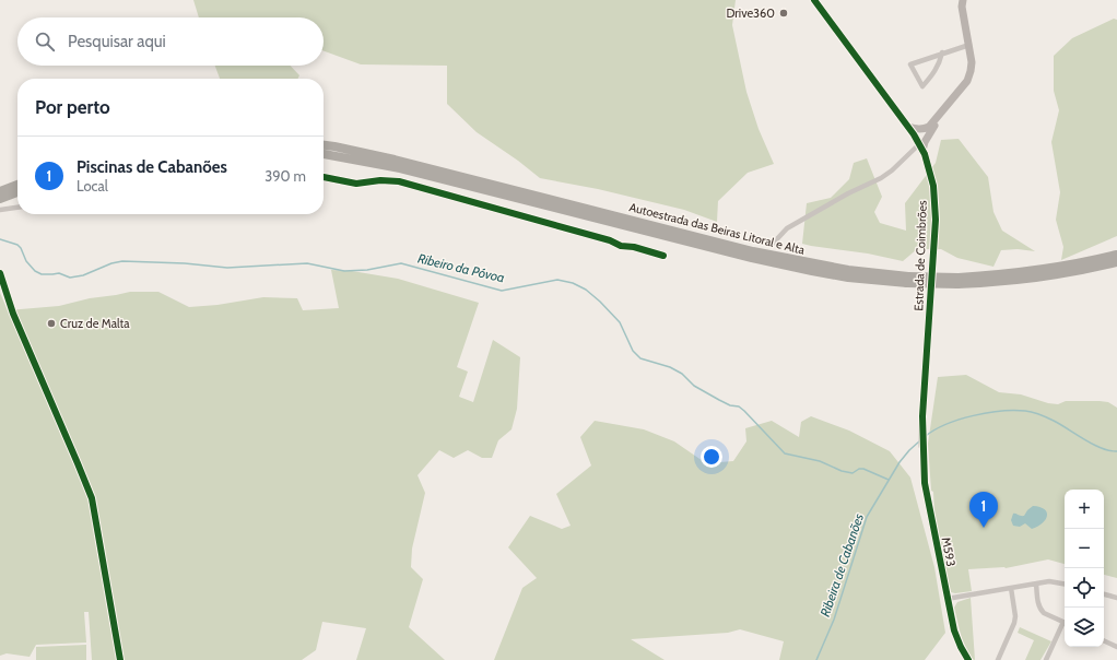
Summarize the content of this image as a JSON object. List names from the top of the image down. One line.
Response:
{"streets":{"highway":["Autoestrada das Beiras Litoral e Alta"],"street":["Estrada de Coimbrões","M593"]},"crossings":[["Estrada de Coimbrões","M593"]],"water":["Ribeiro da Póvoa","Ribeira de Cabanões"],"places":["Drive360","Cruz de Malta"],"page":{"search":"Pesquisar aqui","heading":"Por perto","list":[{"mark":"1","name":"Piscinas de Cabanões","note":"Local","value":"390 m"}],"map_buttons":["+","−"],"pins":"1"}}
